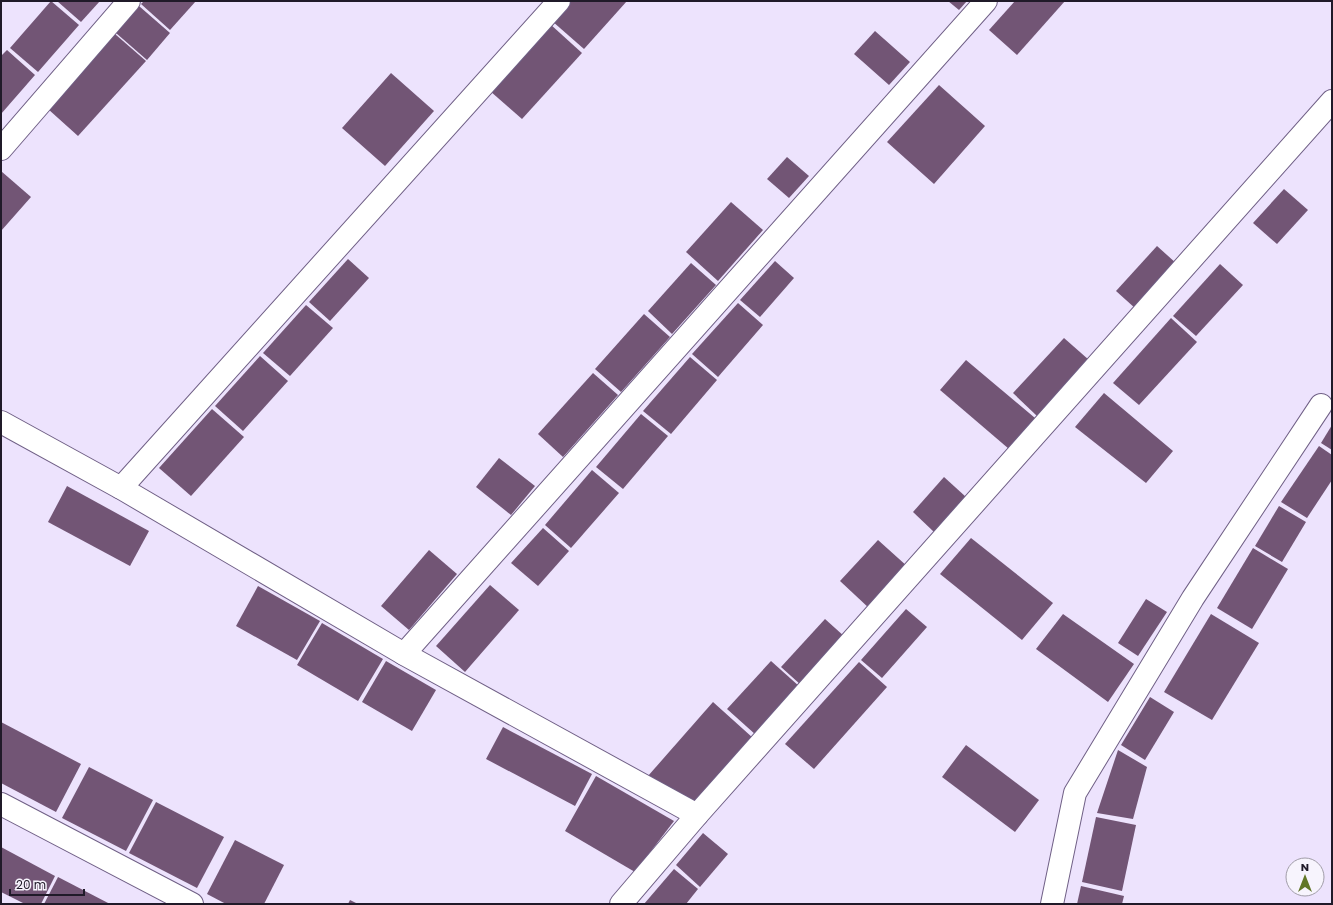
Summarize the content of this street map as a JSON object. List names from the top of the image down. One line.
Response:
{"scale_bar":"20 m","north":"top"}
